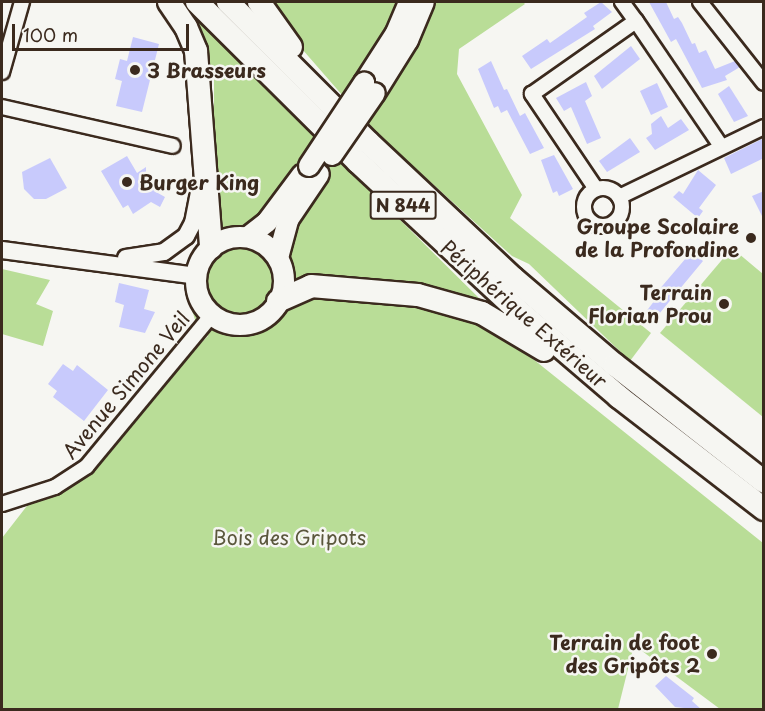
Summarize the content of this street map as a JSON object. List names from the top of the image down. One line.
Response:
{"streets":{"highway":["N 844","Périphérique Extérieur"],"street":["Avenue Simone Veil"]},"parks":["Bois des Gripots"],"places":["3 Brasseurs","Burger King","Groupe Scolaire de la Profondine","Terrain Florian Prou","Terrain de foot des Gripôts 2"],"scale_bar":"100 m"}
